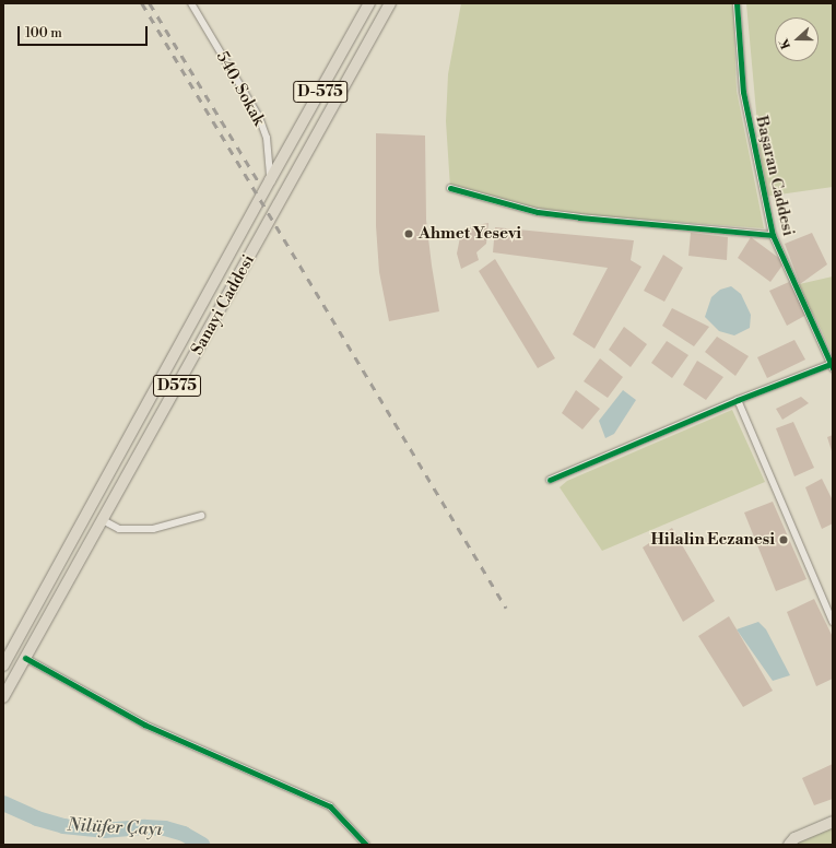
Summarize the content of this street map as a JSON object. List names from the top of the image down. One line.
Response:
{"streets":{"main road":["D-575","Sanayi Caddesi","D575"],"street":["540. Sokak","Başaran Caddesi"]},"crossings":[["540. Sokak","Sanayi Caddesi"]],"water":["Nilüfer Çayı"],"places":["Ahmet Yesevi","Hilalin Eczanesi"],"scale_bar":"100 m","north":"left"}
